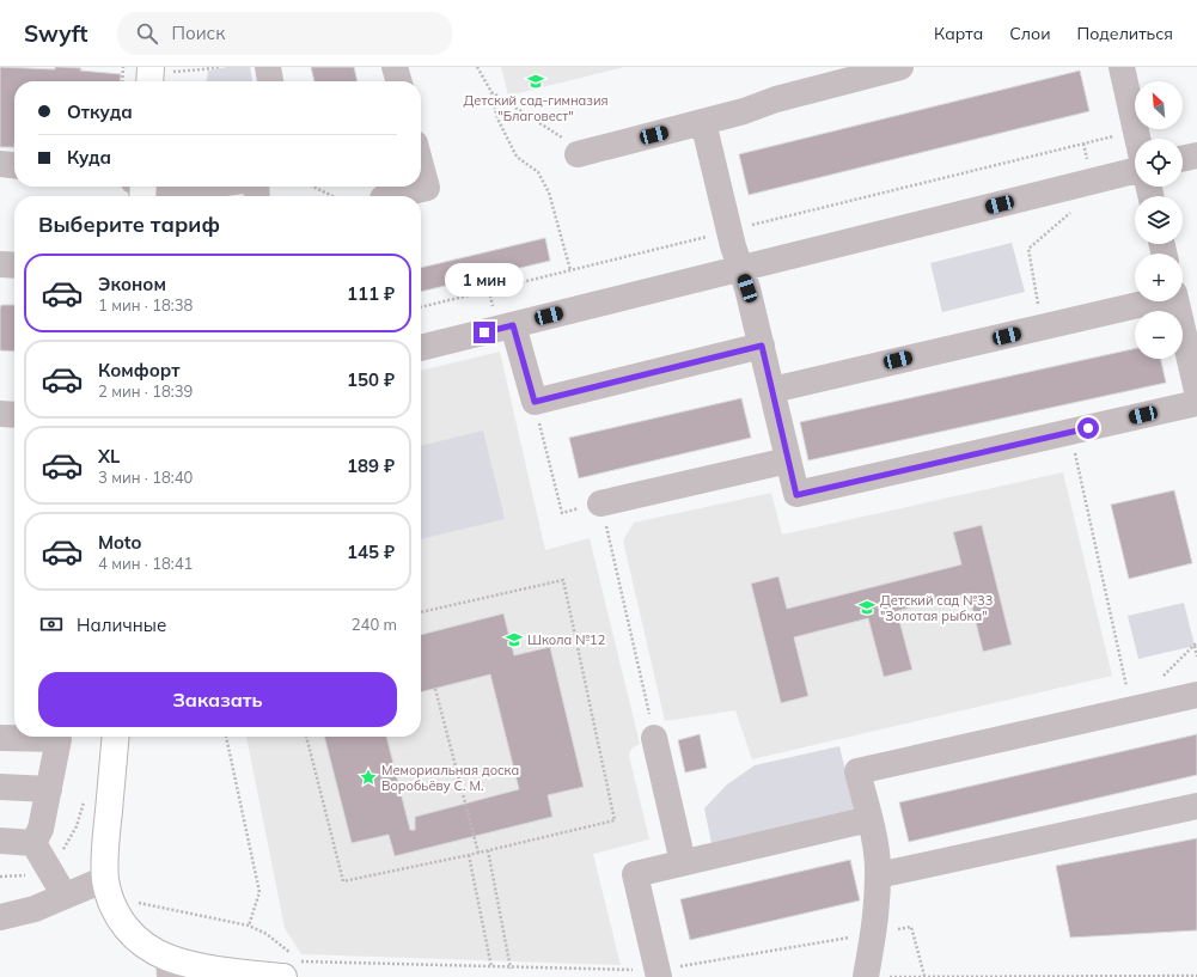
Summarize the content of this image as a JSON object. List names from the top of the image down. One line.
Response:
{"places":{"school or university":["Детский сад-гимназия \"Благовест\"","Детский сад №33 \"Золотая рыбка\"","Школа №12"],"place":["Мемориальная доска Воробьёву С. М."]},"north":"top left","page":{"header":"Swyft","search":"Поиск","nav":["Карта","Слои","Поделиться"],"map_buttons":["+","−"],"banner":["Откуда","Куда"],"heading":"Выберите тариф","list":[{"name":"Эконом","note":"1 мин · 18:38","value":"111 ₽"},{"name":"Комфорт","note":"2 мин · 18:39","value":"150 ₽"},{"name":"XL","note":"3 мин · 18:40","value":"189 ₽"},{"name":"Moto","note":"4 мин · 18:41","value":"145 ₽"}],"bubble":"1 мин","pay":["Наличные","240 m"],"buttons":"Заказать"}}
